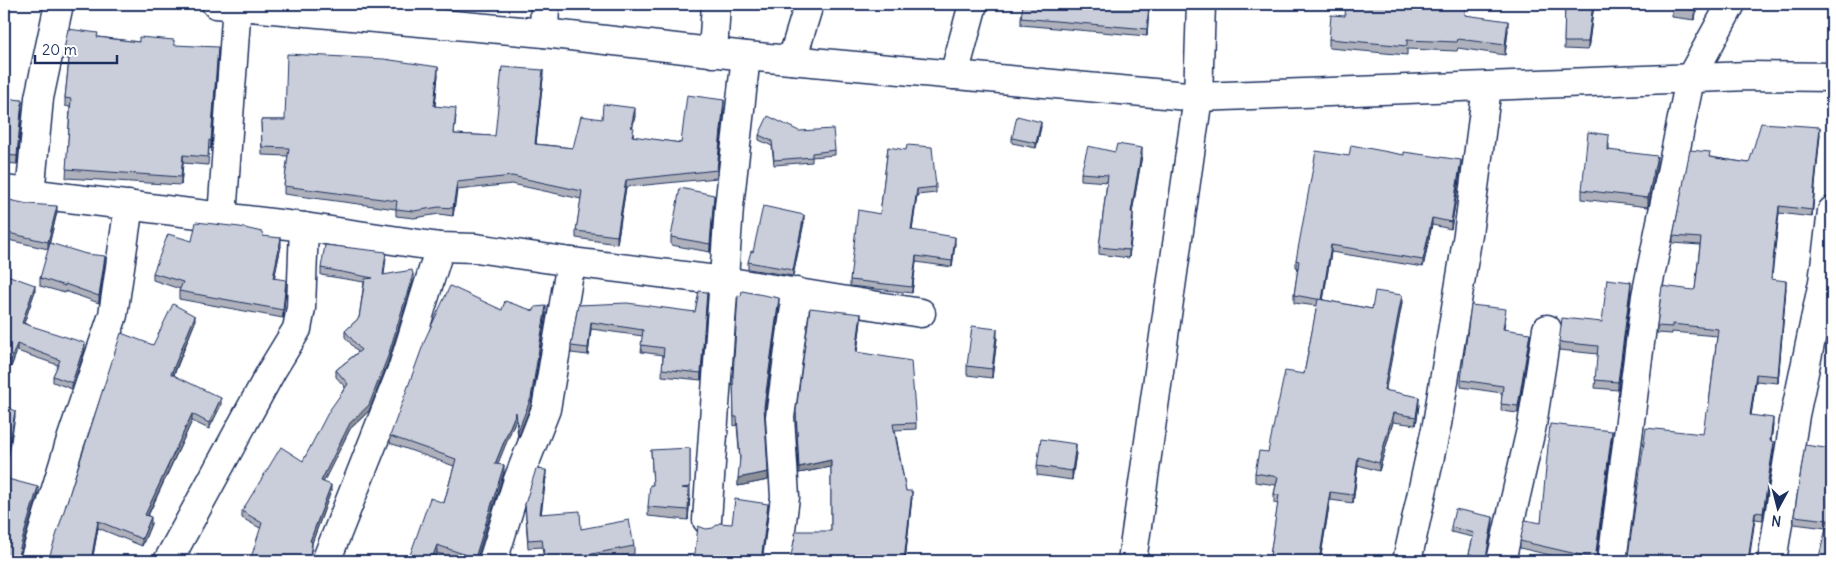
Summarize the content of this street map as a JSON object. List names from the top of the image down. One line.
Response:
{"scale_bar":"20 m","north":"bottom"}
